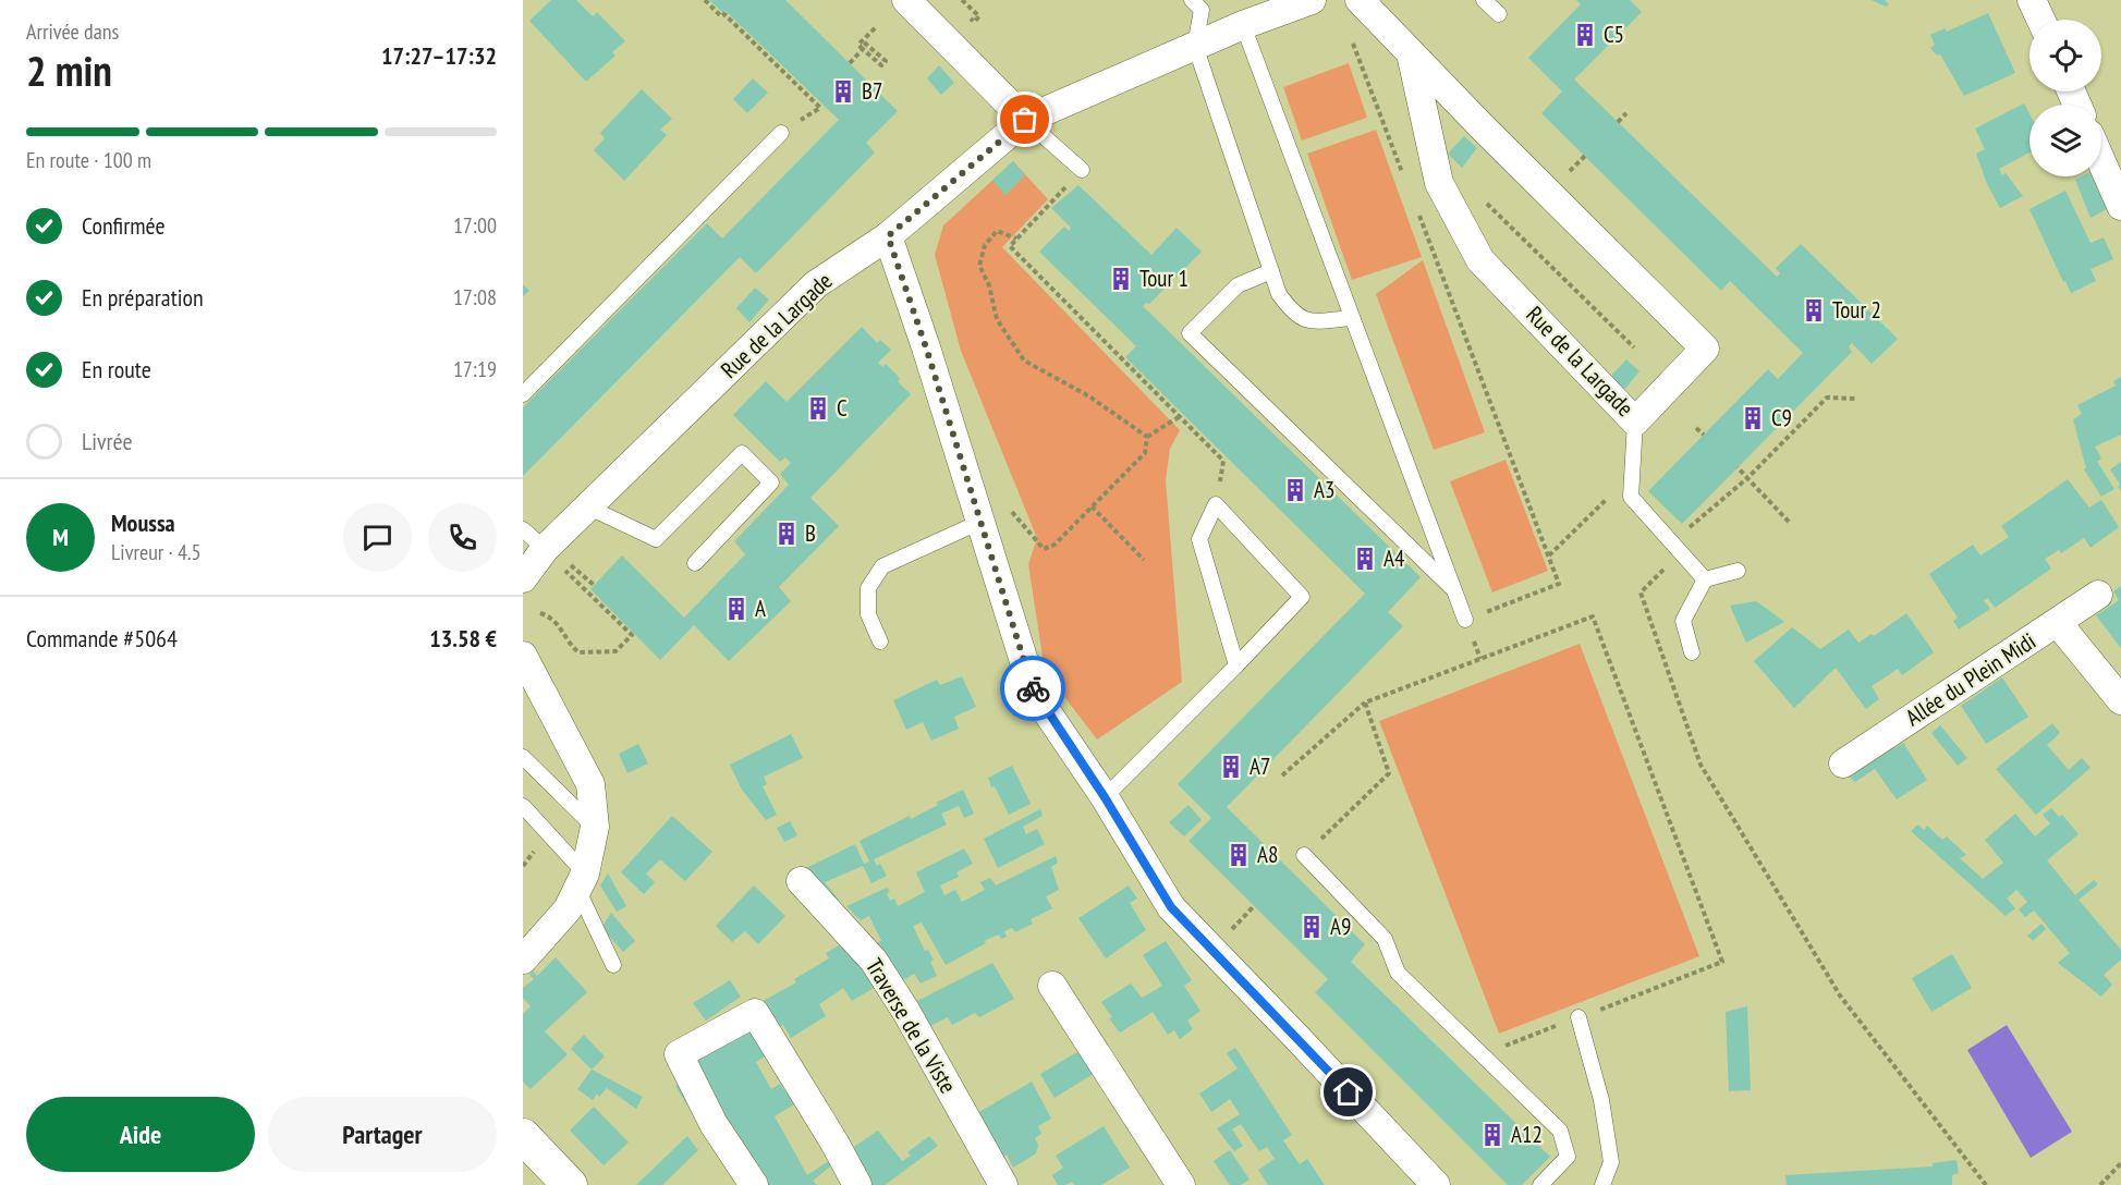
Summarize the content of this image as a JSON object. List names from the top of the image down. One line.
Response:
{"streets":{"street":["Rue de la Largade","Allée du Plein Midi","Traverse de la Viste"]},"places":{"building":["C5","B7","Tour 1","Tour 2","C","C9","A3","B","A4","A","A7","A8","A9","A12"]},"page":{"heading":["2 min","Arrivée dans","17:27–17:32"],"panel":["Moussa","Livreur · 4.5","Commande #5064","13.58 €"],"bar":"En route · 100 m","list":[["Confirmée","17:00"],["En préparation","17:08"],["En route","17:19"],"Livrée"],"round":"M","buttons":["Aide","Partager"]}}
